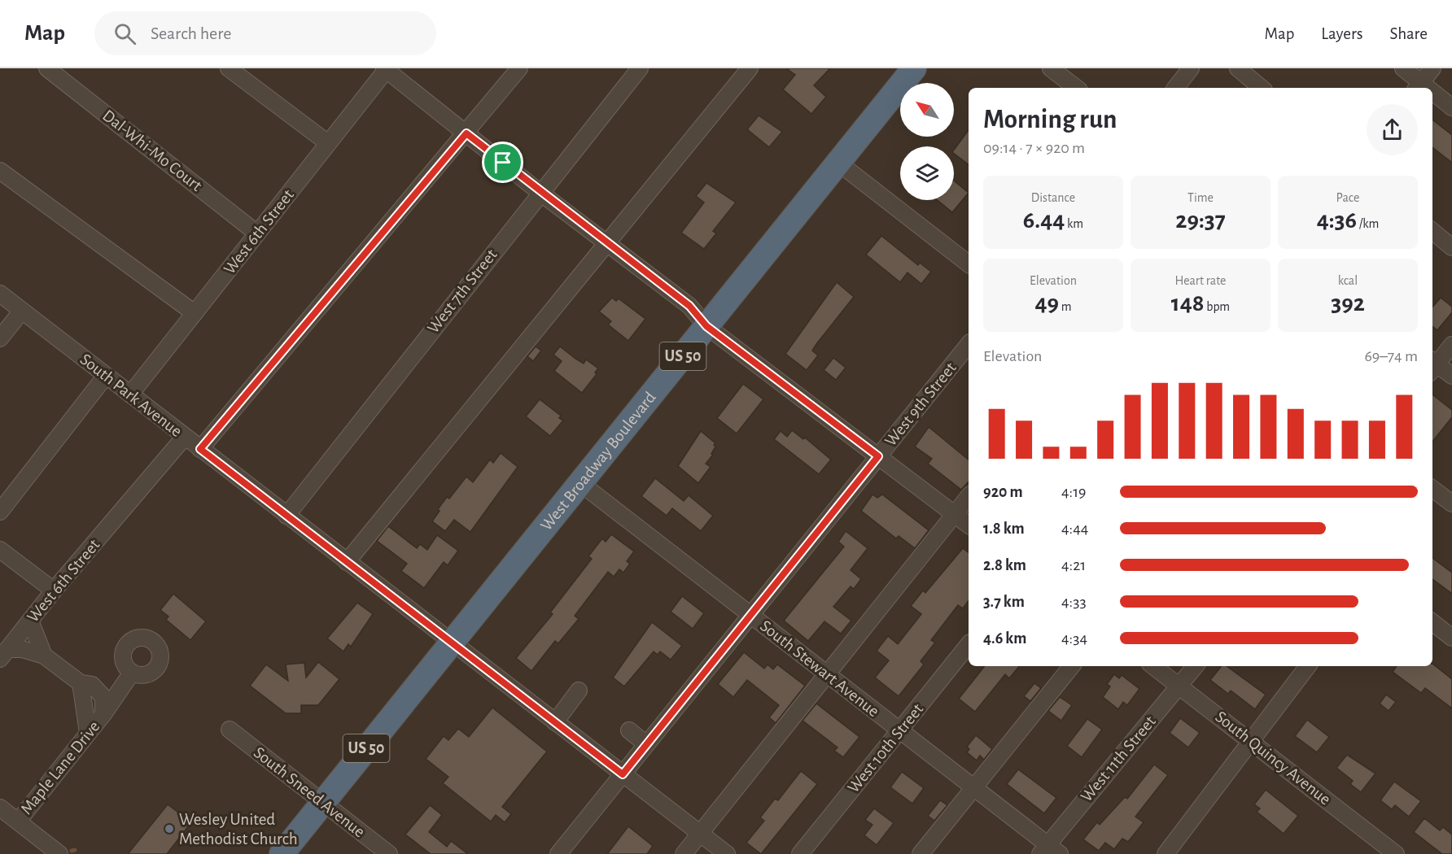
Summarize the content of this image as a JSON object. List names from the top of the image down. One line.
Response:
{"streets":{"highway":["US 50","West Broadway Boulevard"],"street":["Dal-Whi-Mo Court","West 6th Street","West 7th Street","South Park Avenue","West 9th Street","South Stewart Avenue","West 10th Street","South Quincy Avenue","West 11th Street","Maple Lane Drive","South Sneed Avenue"]},"crossings":[["Dal-Whi-Mo Court","West 6th Street"],["West 6th Street","South Park Avenue"],["West 7th Street","South Park Avenue"],["South Park Avenue","West 9th Street"],["South Park Avenue","West Broadway Boulevard"],["West 9th Street","South Stewart Avenue"],["West Broadway Boulevard","South Stewart Avenue"],["West Broadway Boulevard","South Sneed Avenue"],["South Stewart Avenue","West 10th Street"],["South Stewart Avenue","West 11th Street"],["South Quincy Avenue","West 11th Street"]],"places":["Wesley United Methodist Church"],"north":"top left","page":{"header":"Map","search":"Search here","nav":["Map","Layers","Share"],"heading":["Morning run","09:14 · 7 × 920 m"],"stats":[["Distance","6.44 km"],["Time","29:37"],["Pace","4:36 /km"],["Elevation","49 m"],["Heart rate","148 bpm"],["kcal","392"]],"chart":["Elevation","69–74 m"],"list":[{"name":"920 m","note":"4:19"},{"name":"1.8 km","note":"4:44"},{"name":"2.8 km","note":"4:21"},{"name":"3.7 km","note":"4:33"},{"name":"4.6 km","note":"4:34"}]}}
